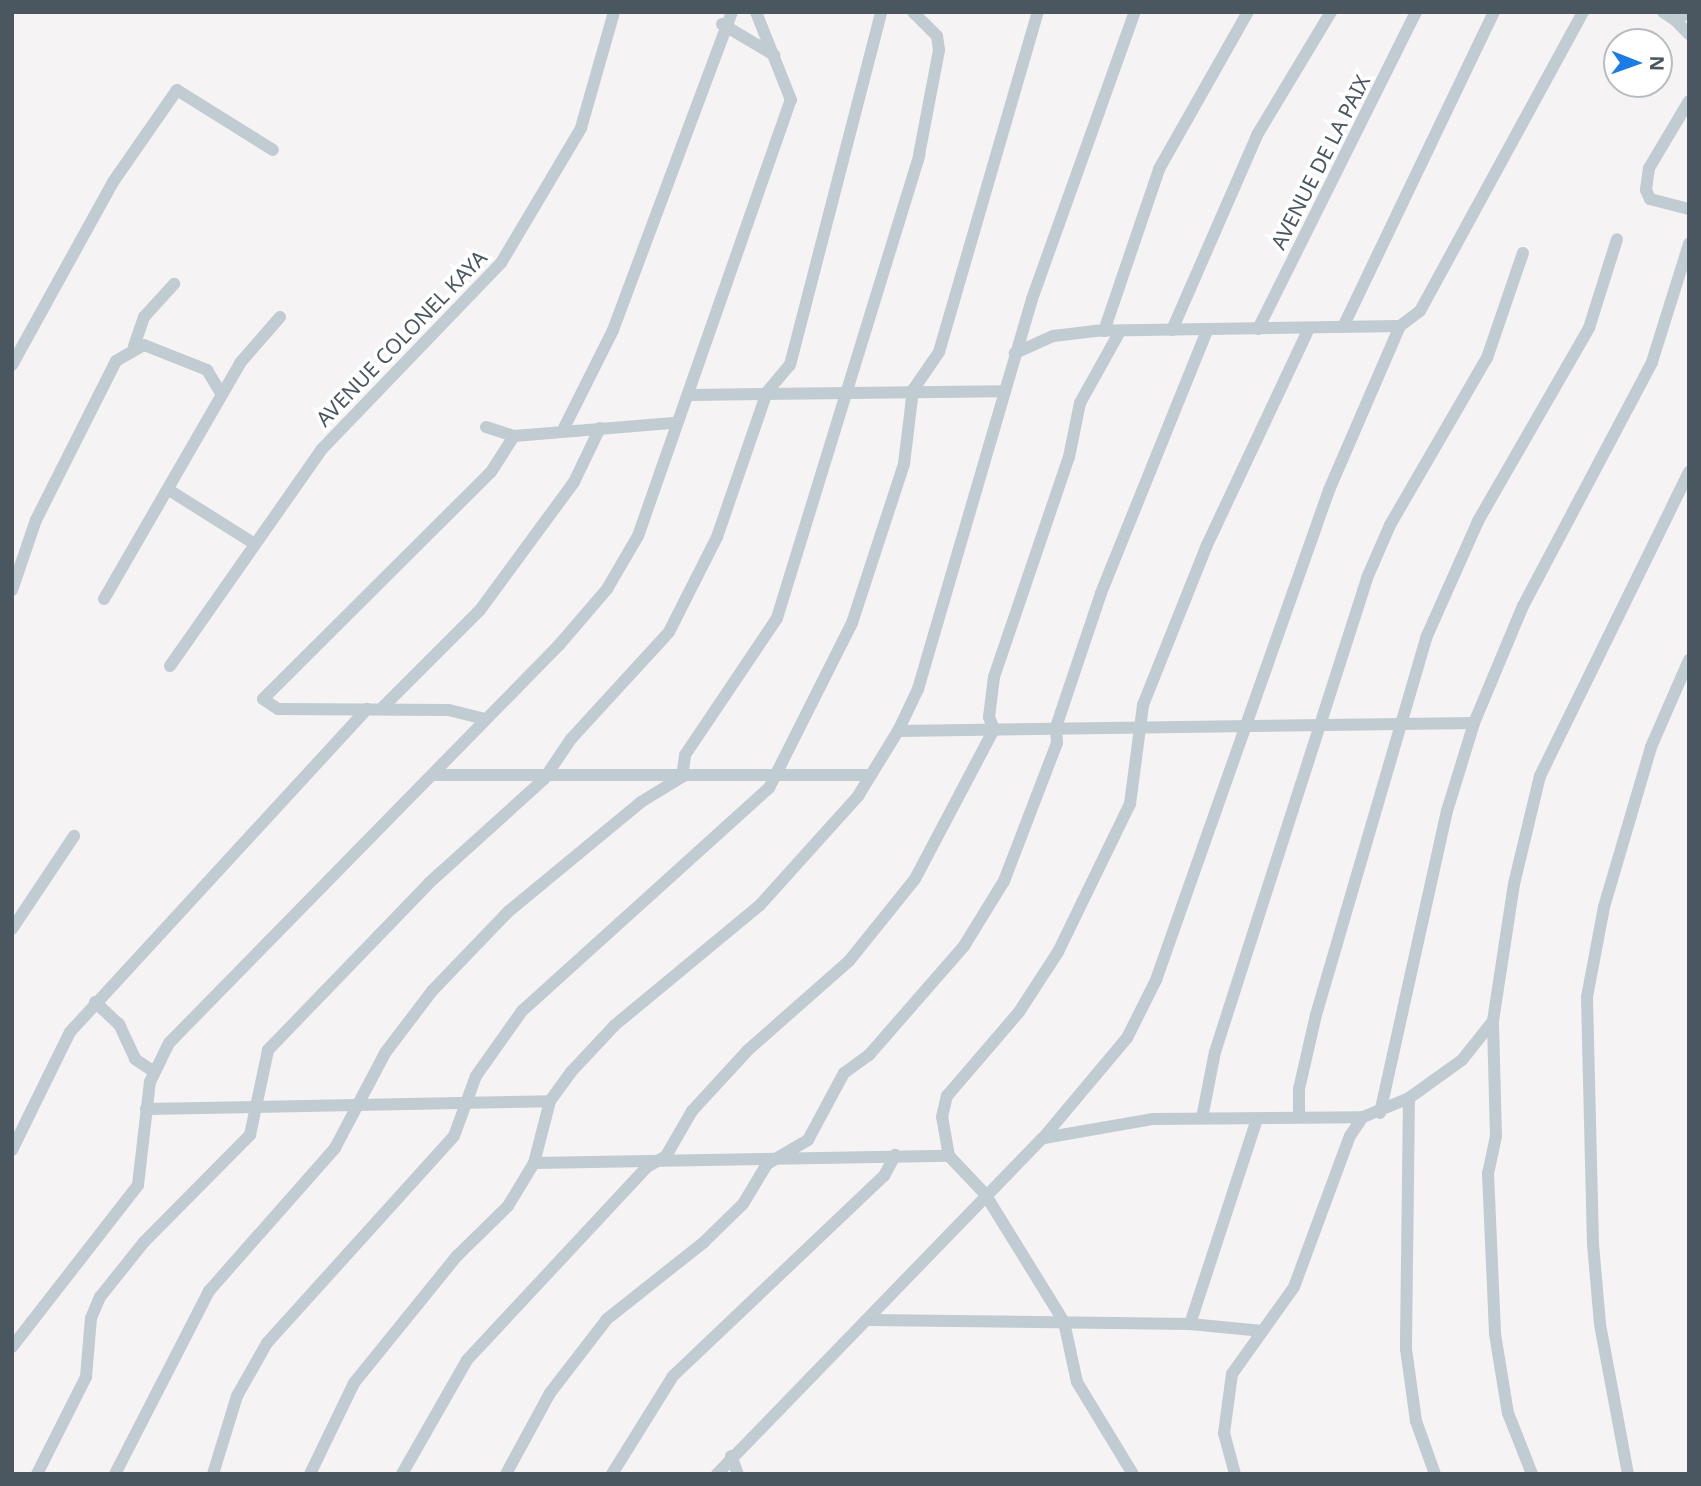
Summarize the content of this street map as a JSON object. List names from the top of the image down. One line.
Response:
{"streets":{"street":["AVENUE DE LA PAIX","AVENUE COLONEL KAYA"]},"north":"right"}
